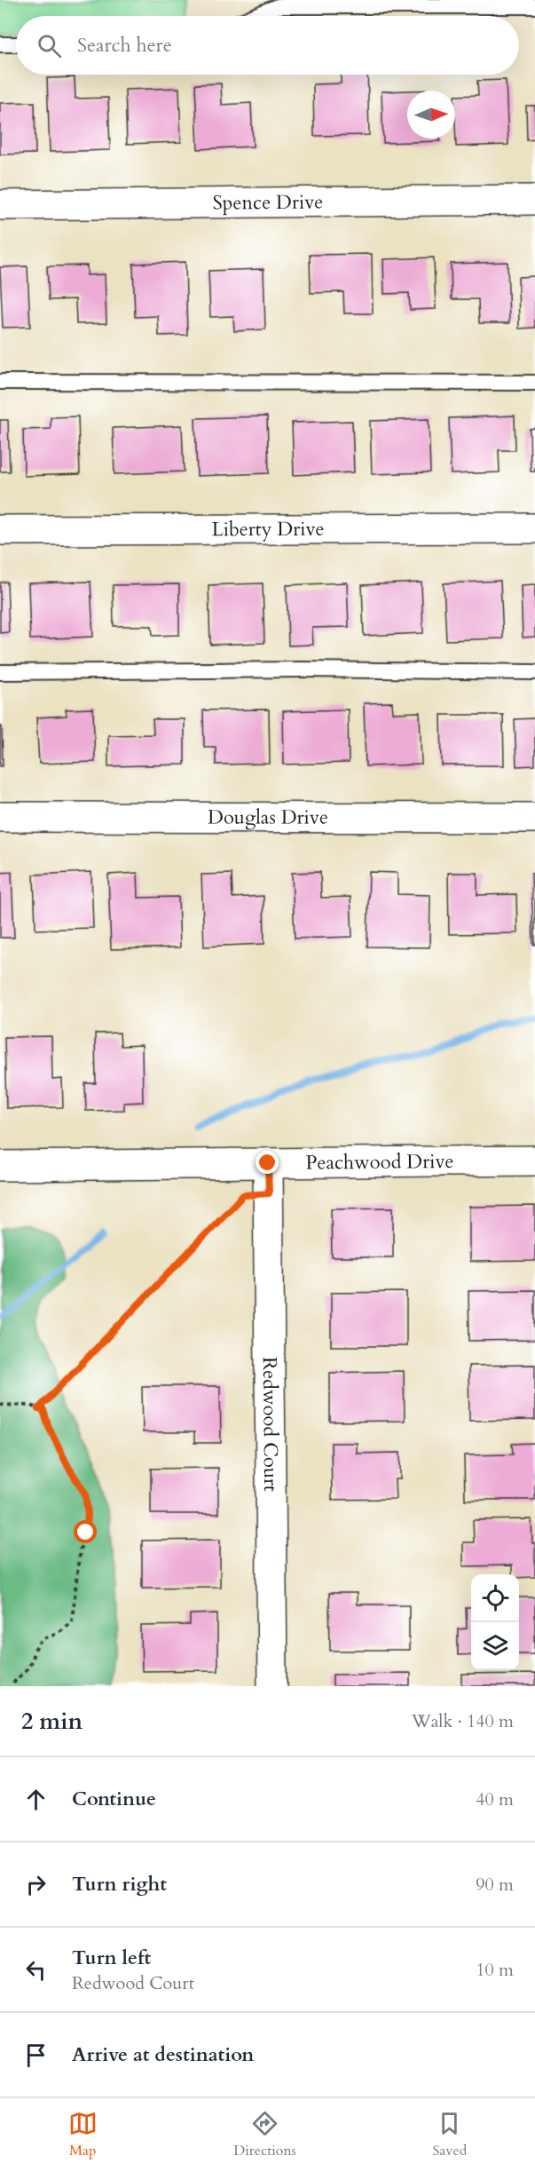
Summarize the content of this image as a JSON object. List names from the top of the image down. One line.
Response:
{"streets":{"street":["Spence Drive","Liberty Drive","Douglas Drive","Peachwood Drive","Redwood Court"]},"crossings":[["Peachwood Drive","Redwood Court"]],"north":"right","page":{"search":"Search here","heading":["2 min","Walk · 140 m"],"list":[["Continue","40 m"],["Turn right","90 m"],["Turn left","Redwood Court","10 m"],"Arrive at destination"],"nav":["Map","Directions","Saved"]}}
